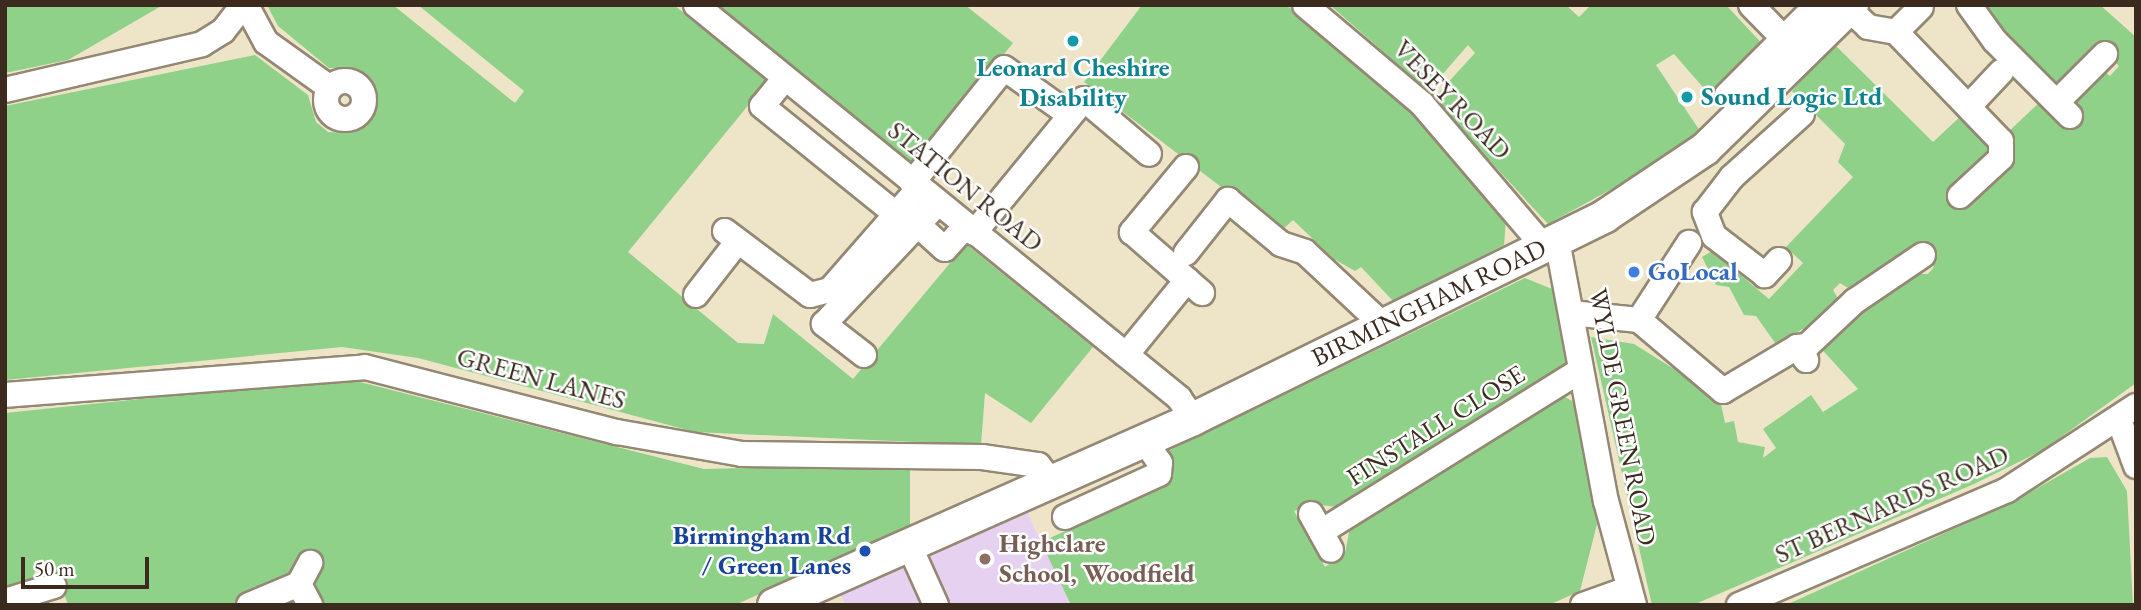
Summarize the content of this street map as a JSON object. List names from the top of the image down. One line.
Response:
{"streets":{"main road":["BIRMINGHAM ROAD"],"street":["VESEY ROAD","STATION ROAD","GREEN LANES","WYLDE GREEN ROAD","FINSTALL CLOSE","ST BERNARDS ROAD"]},"crossings":[["VESEY ROAD","BIRMINGHAM ROAD"],["VESEY ROAD","WYLDE GREEN ROAD"],["STATION ROAD","BIRMINGHAM ROAD"],["BIRMINGHAM ROAD","GREEN LANES"],["BIRMINGHAM ROAD","WYLDE GREEN ROAD"],["WYLDE GREEN ROAD","FINSTALL CLOSE"]],"places":["Leonard Cheshire Disability","Sound Logic Ltd","GoLocal","Birmingham Rd / Green Lanes","Highclare School, Woodfield"],"scale_bar":"50 m"}
